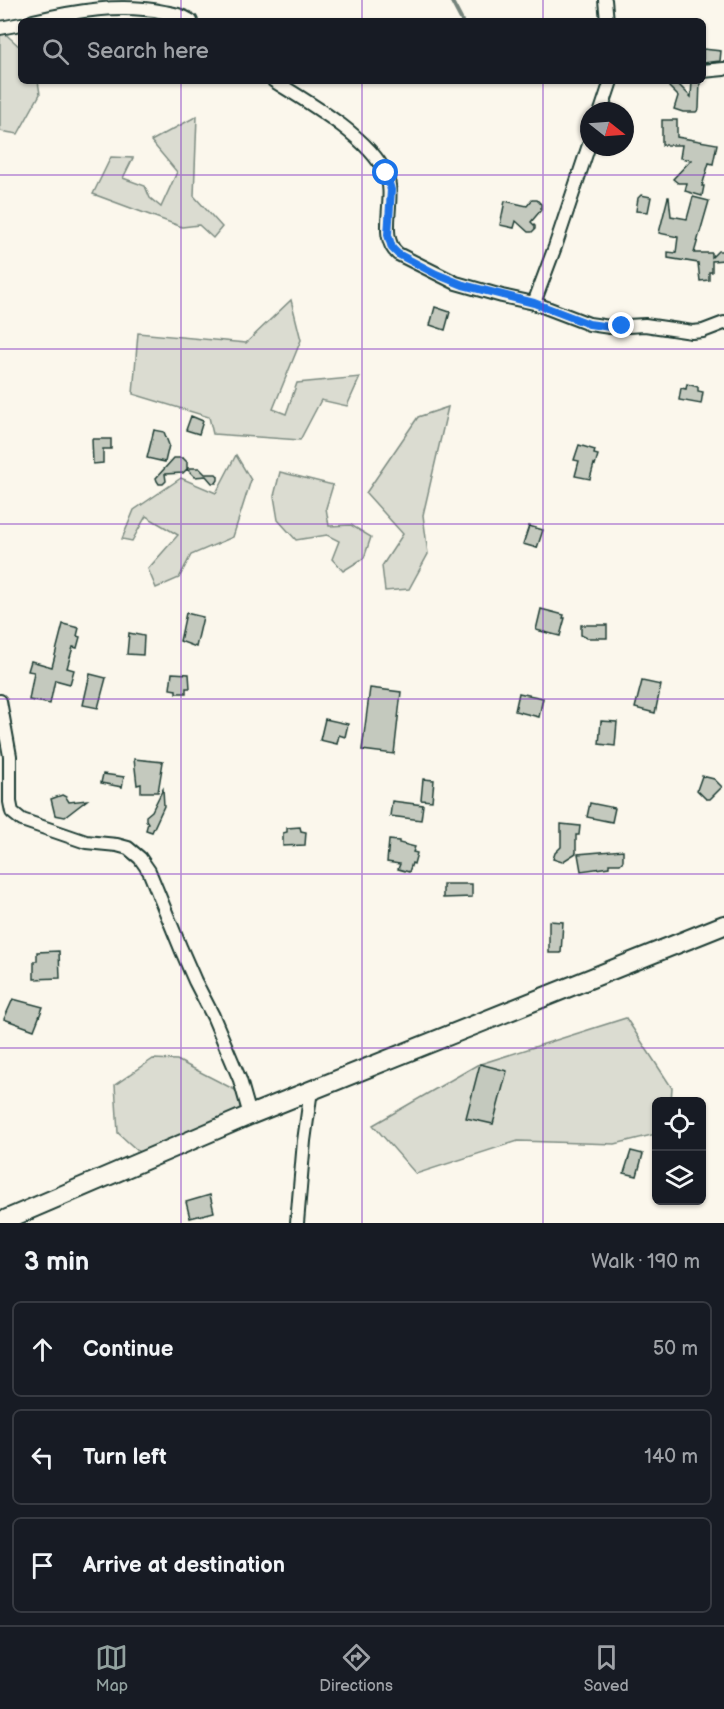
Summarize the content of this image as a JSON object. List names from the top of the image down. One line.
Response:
{"north":"right","page":{"search":"Search here","heading":["3 min","Walk · 190 m"],"list":[["Continue","50 m"],["Turn left","140 m"],"Arrive at destination"],"nav":["Map","Directions","Saved"]}}
